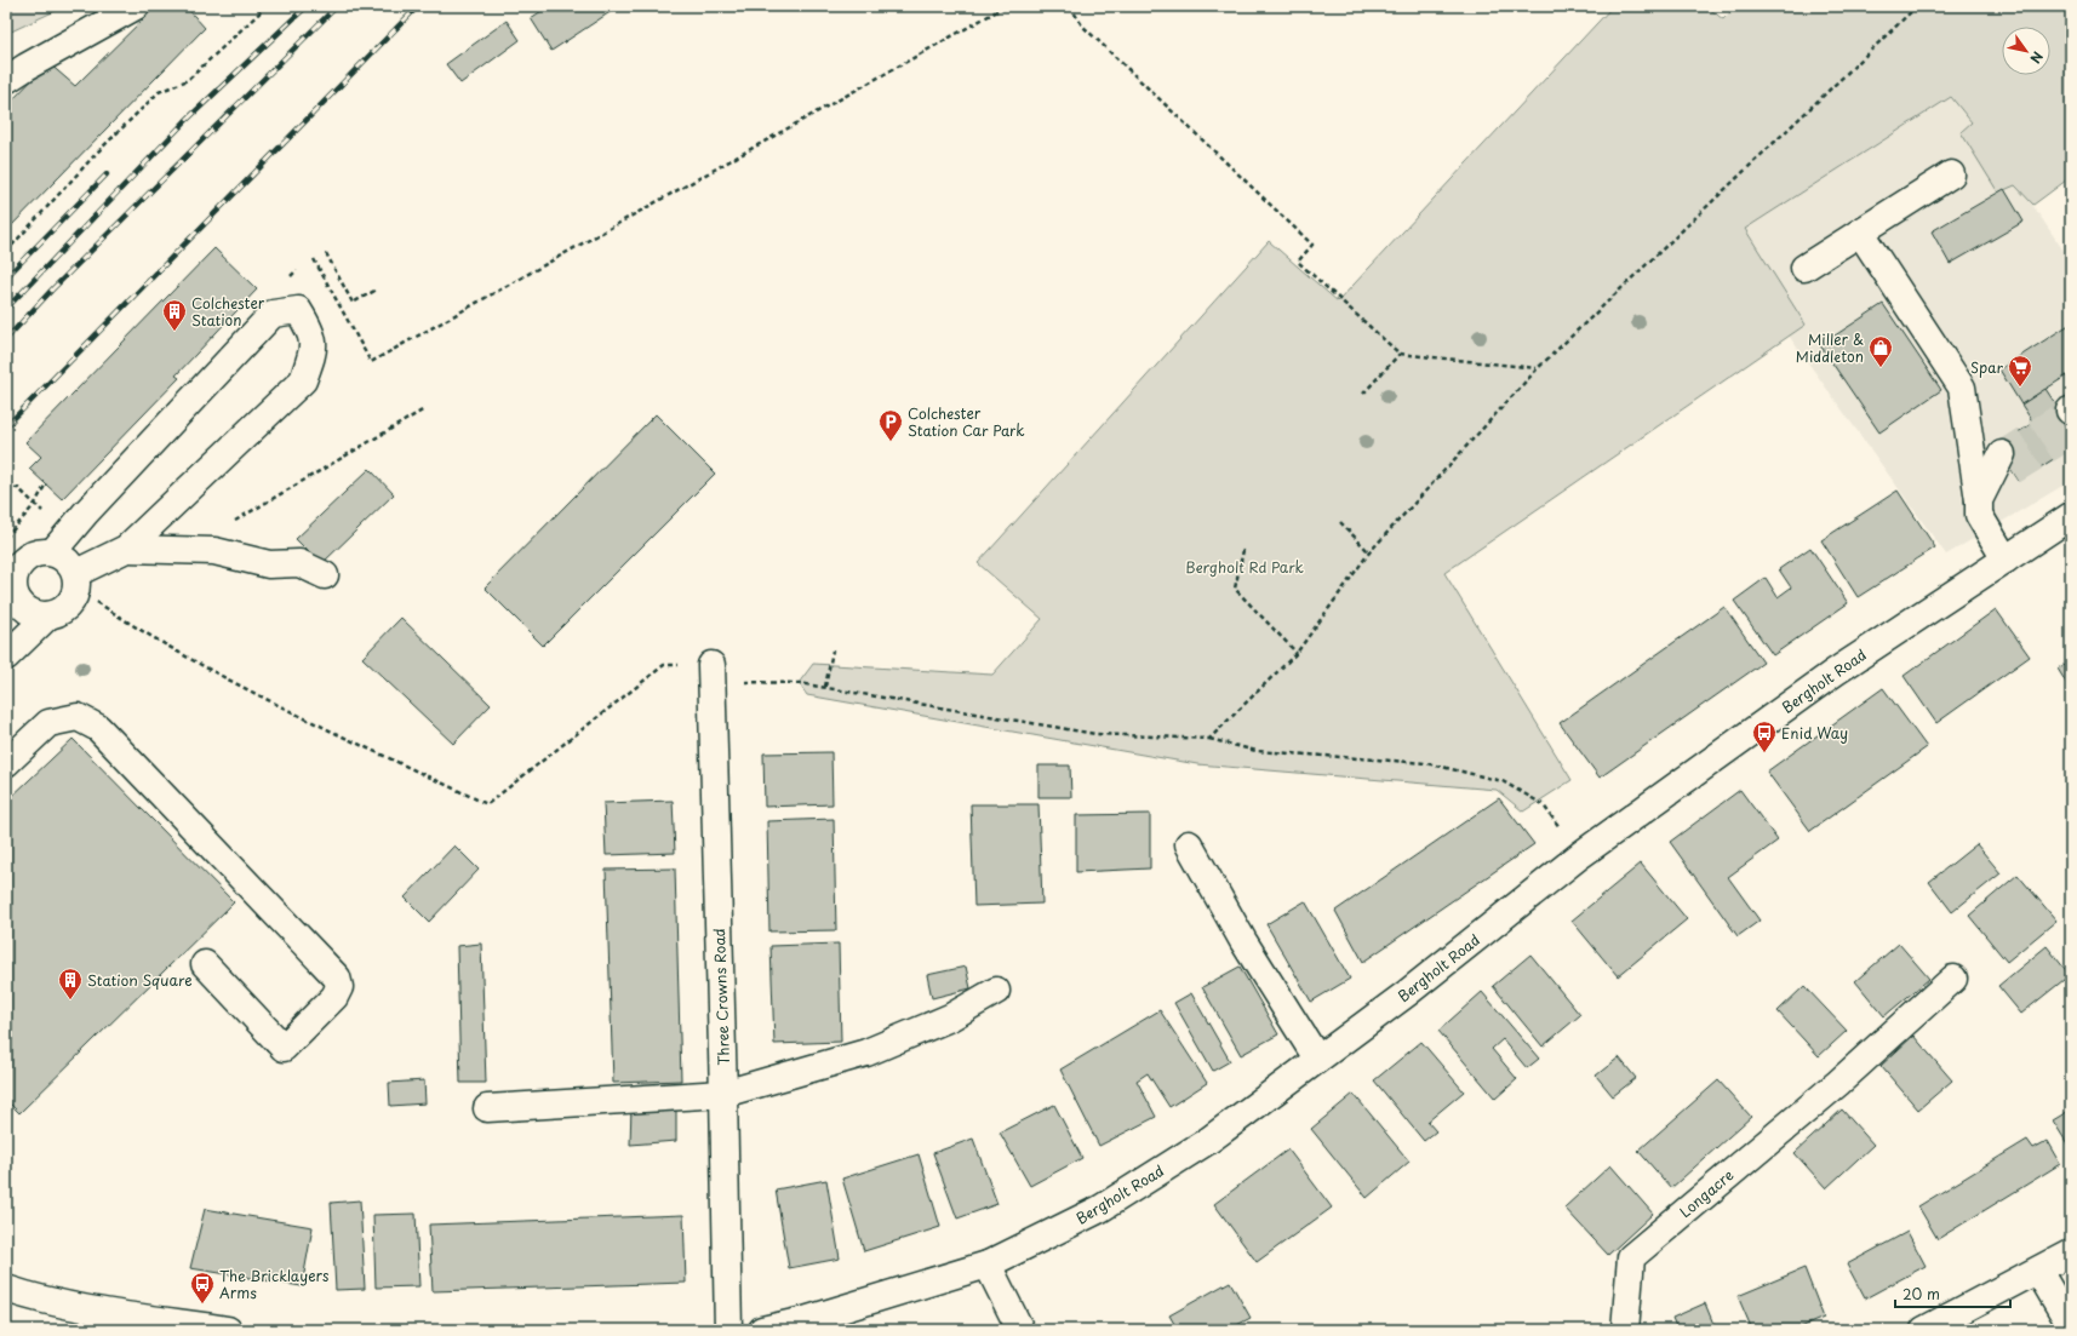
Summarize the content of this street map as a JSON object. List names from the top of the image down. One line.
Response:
{"streets":{"main road":["Bergholt Road","Three Crowns Road","Longacre"]},"parks":["Bergholt Rd Park"],"places":{"building":["Colchester Station","Station Square"],"shop":["Miller & Middleton"],"supermarket":["Spar"],"parking":["Colchester Station Car Park"],"bus stop":["Enid Way","The Bricklayers Arms"]},"scale_bar":"20 m","north":"bottom right"}
